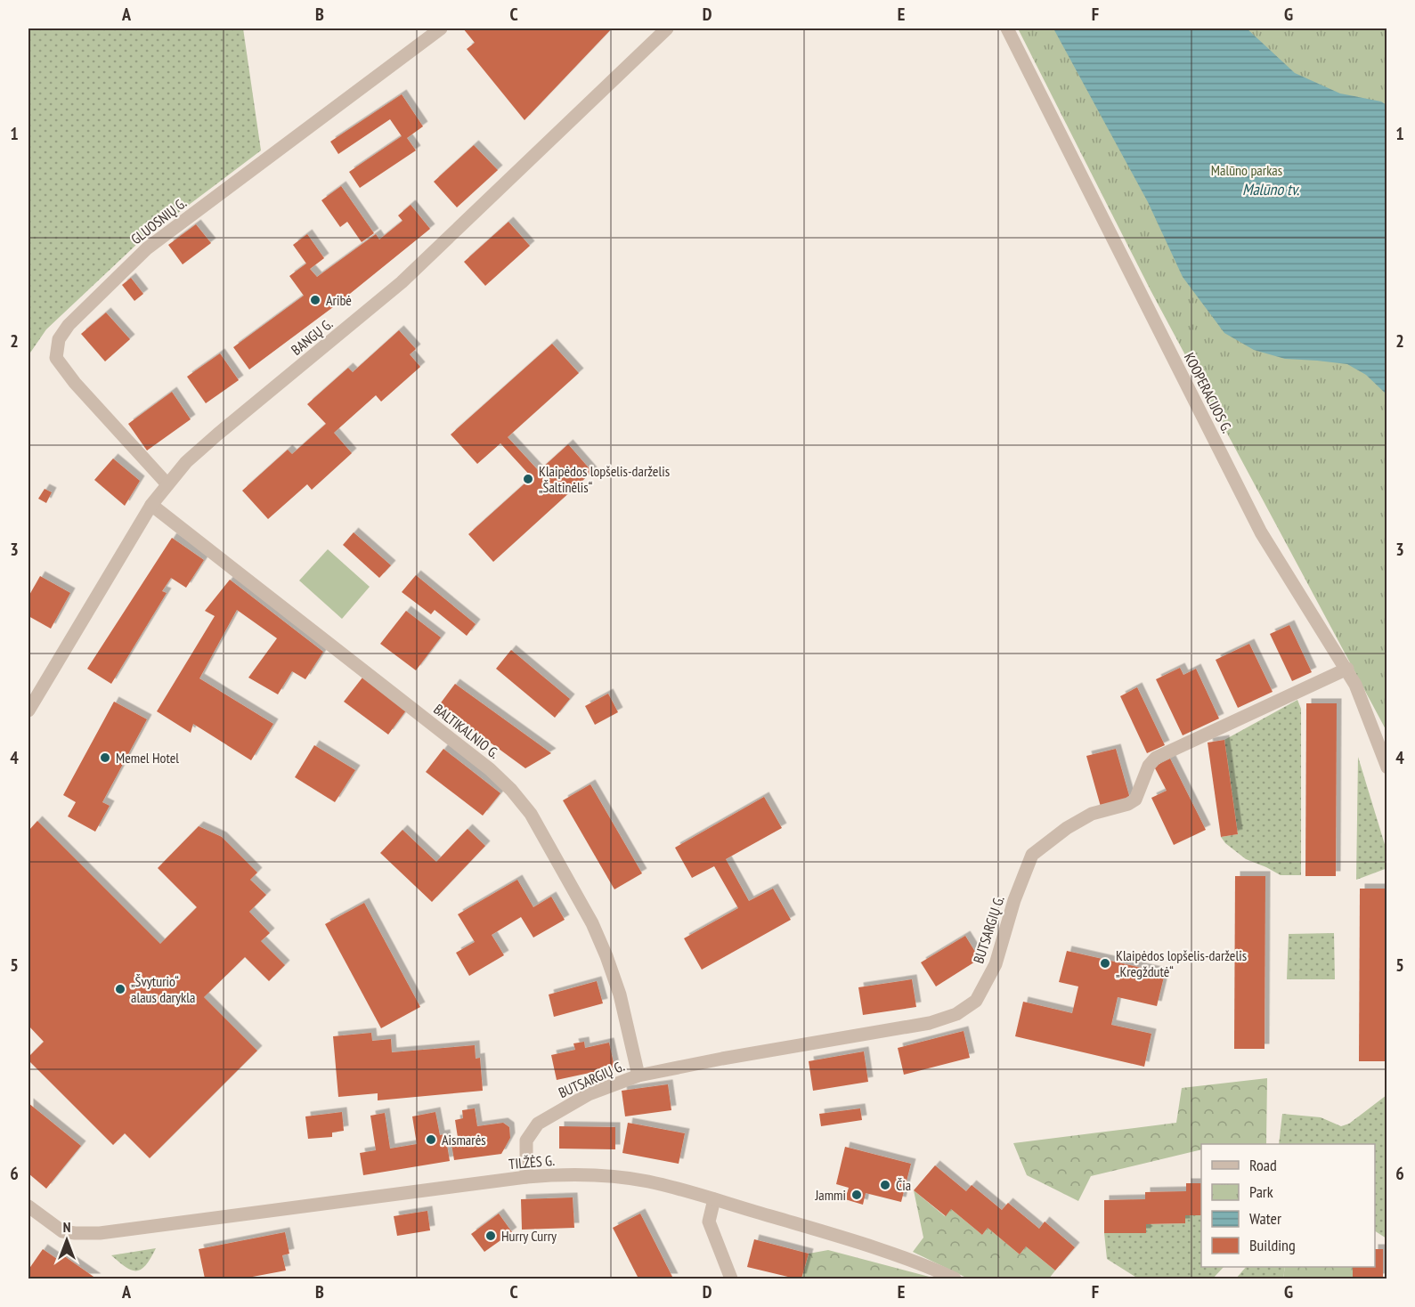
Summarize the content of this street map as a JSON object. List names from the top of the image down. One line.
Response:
{"streets":{"street":["GLUOSNIŲ G.","BANGŲ G.","KOOPERACIJOS G.","BALTIKALNIO G.","BUTSARGIŲ G.","TILŽĖS G."]},"crossings":[["GLUOSNIŲ G.","BANGŲ G."],["BANGŲ G.","BALTIKALNIO G."],["KOOPERACIJOS G.","BUTSARGIŲ G."],["BALTIKALNIO G.","BUTSARGIŲ G."],["BUTSARGIŲ G.","TILŽĖS G."]],"water":["Malūno tv."],"parks":["Malūno parkas"],"places":["Aribė","Klaipėdos lopšelis-darželis „Šaltinėlis“","Memel Hotel","Klaipėdos lopšelis-darželis „Kregždutė“","„Švyturio“ alaus darykla","Aismarės","Čia","Jammi","Hurry Curry"],"legend":["Road","Park","Water","Building"],"north":"top","grid":{"columns":["A","B","C","D","E","F","G"],"rows":["1","2","3","4","5","6"]}}
